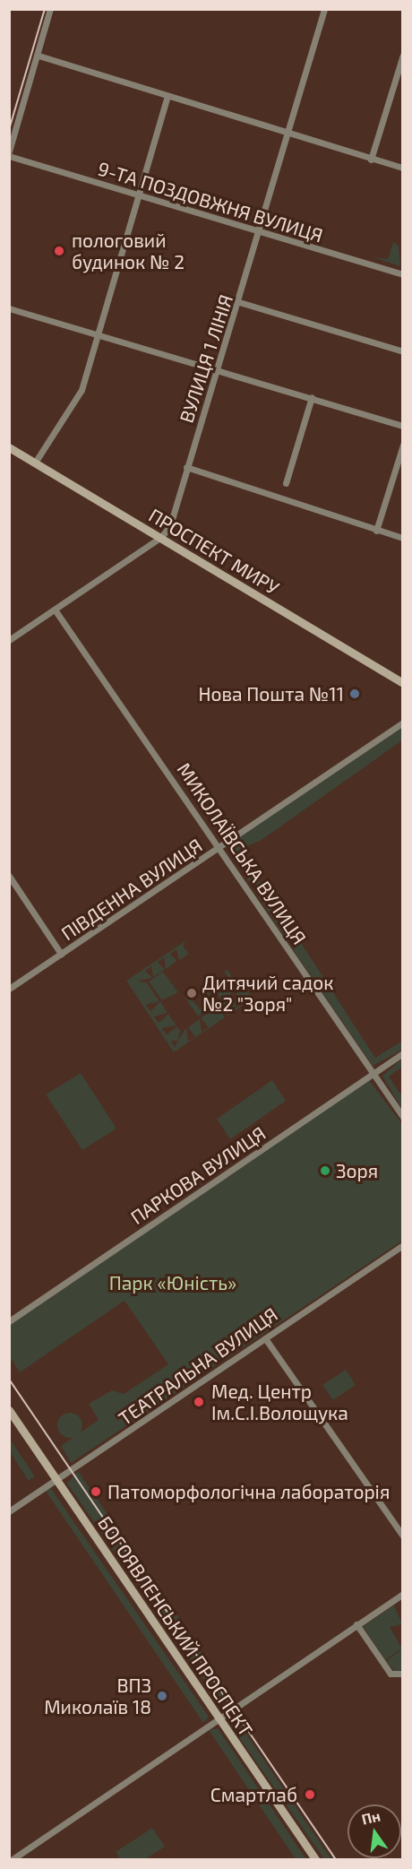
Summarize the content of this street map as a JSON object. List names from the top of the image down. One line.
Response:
{"streets":{"main road":["ПРОСПЕКТ МИРУ","БОГОЯВЛЕНСЬКИЙ ПРОСПЕКТ"],"street":["9-ТА ПОЗДОВЖНЯ ВУЛИЦЯ","ВУЛИЦЯ 1 ЛІНІЯ","МИКОЛАЇВСЬКА ВУЛИЦЯ","ПІВДЕННА ВУЛИЦЯ","ПАРКОВА ВУЛИЦЯ","ТЕАТРАЛЬНА ВУЛИЦЯ"]},"crossings":[["9-ТА ПОЗДОВЖНЯ ВУЛИЦЯ","ВУЛИЦЯ 1 ЛІНІЯ"],["ВУЛИЦЯ 1 ЛІНІЯ","ПРОСПЕКТ МИРУ"],["ВУЛИЦЯ 1 ЛІНІЯ","МИКОЛАЇВСЬКА ВУЛИЦЯ"],["МИКОЛАЇВСЬКА ВУЛИЦЯ","ПІВДЕННА ВУЛИЦЯ"],["МИКОЛАЇВСЬКА ВУЛИЦЯ","ПАРКОВА ВУЛИЦЯ"],["ТЕАТРАЛЬНА ВУЛИЦЯ","БОГОЯВЛЕНСЬКИЙ ПРОСПЕКТ"]],"parks":["Парк «Юність»"],"places":["пологовий будинок № 2","Нова Пошта №11","Дитячий садок №2 \"Зоря\"","Зоря","Мед. Центр Ім.С.І.Волощука","Патоморфологічна лабораторія","ВПЗ Миколаїв 18","Смартлаб"],"north":"top"}
